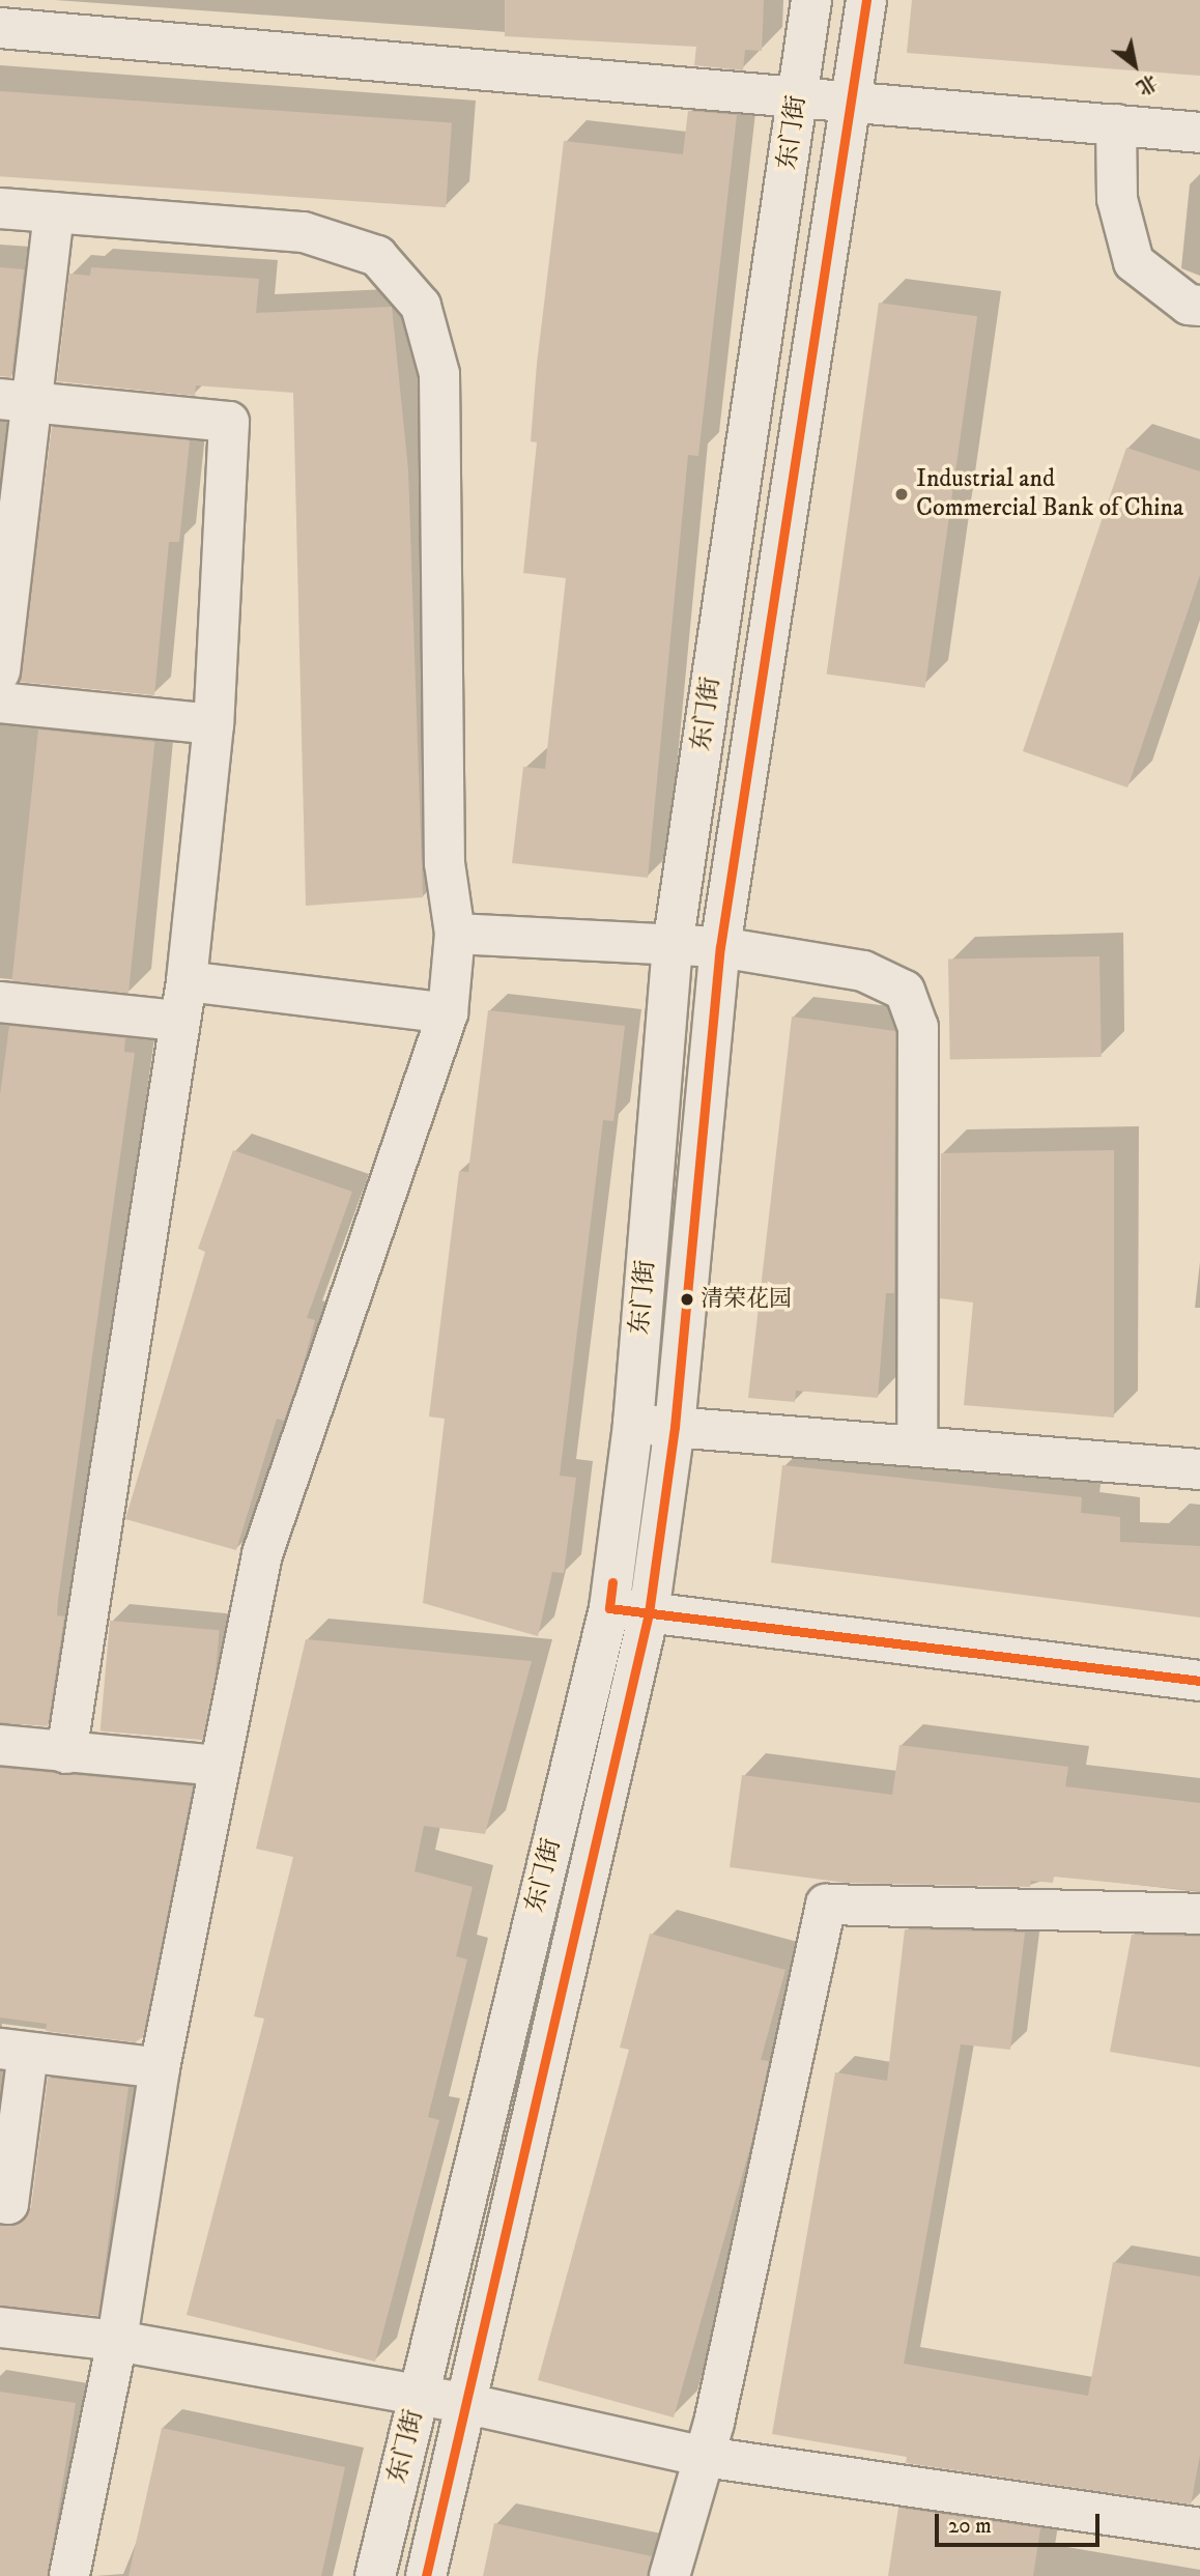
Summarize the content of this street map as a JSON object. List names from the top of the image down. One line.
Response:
{"streets":{"street":["东门街"]},"places":["Industrial and Commercial Bank of China","清荣花园"],"scale_bar":"20 m","north":"bottom right"}
